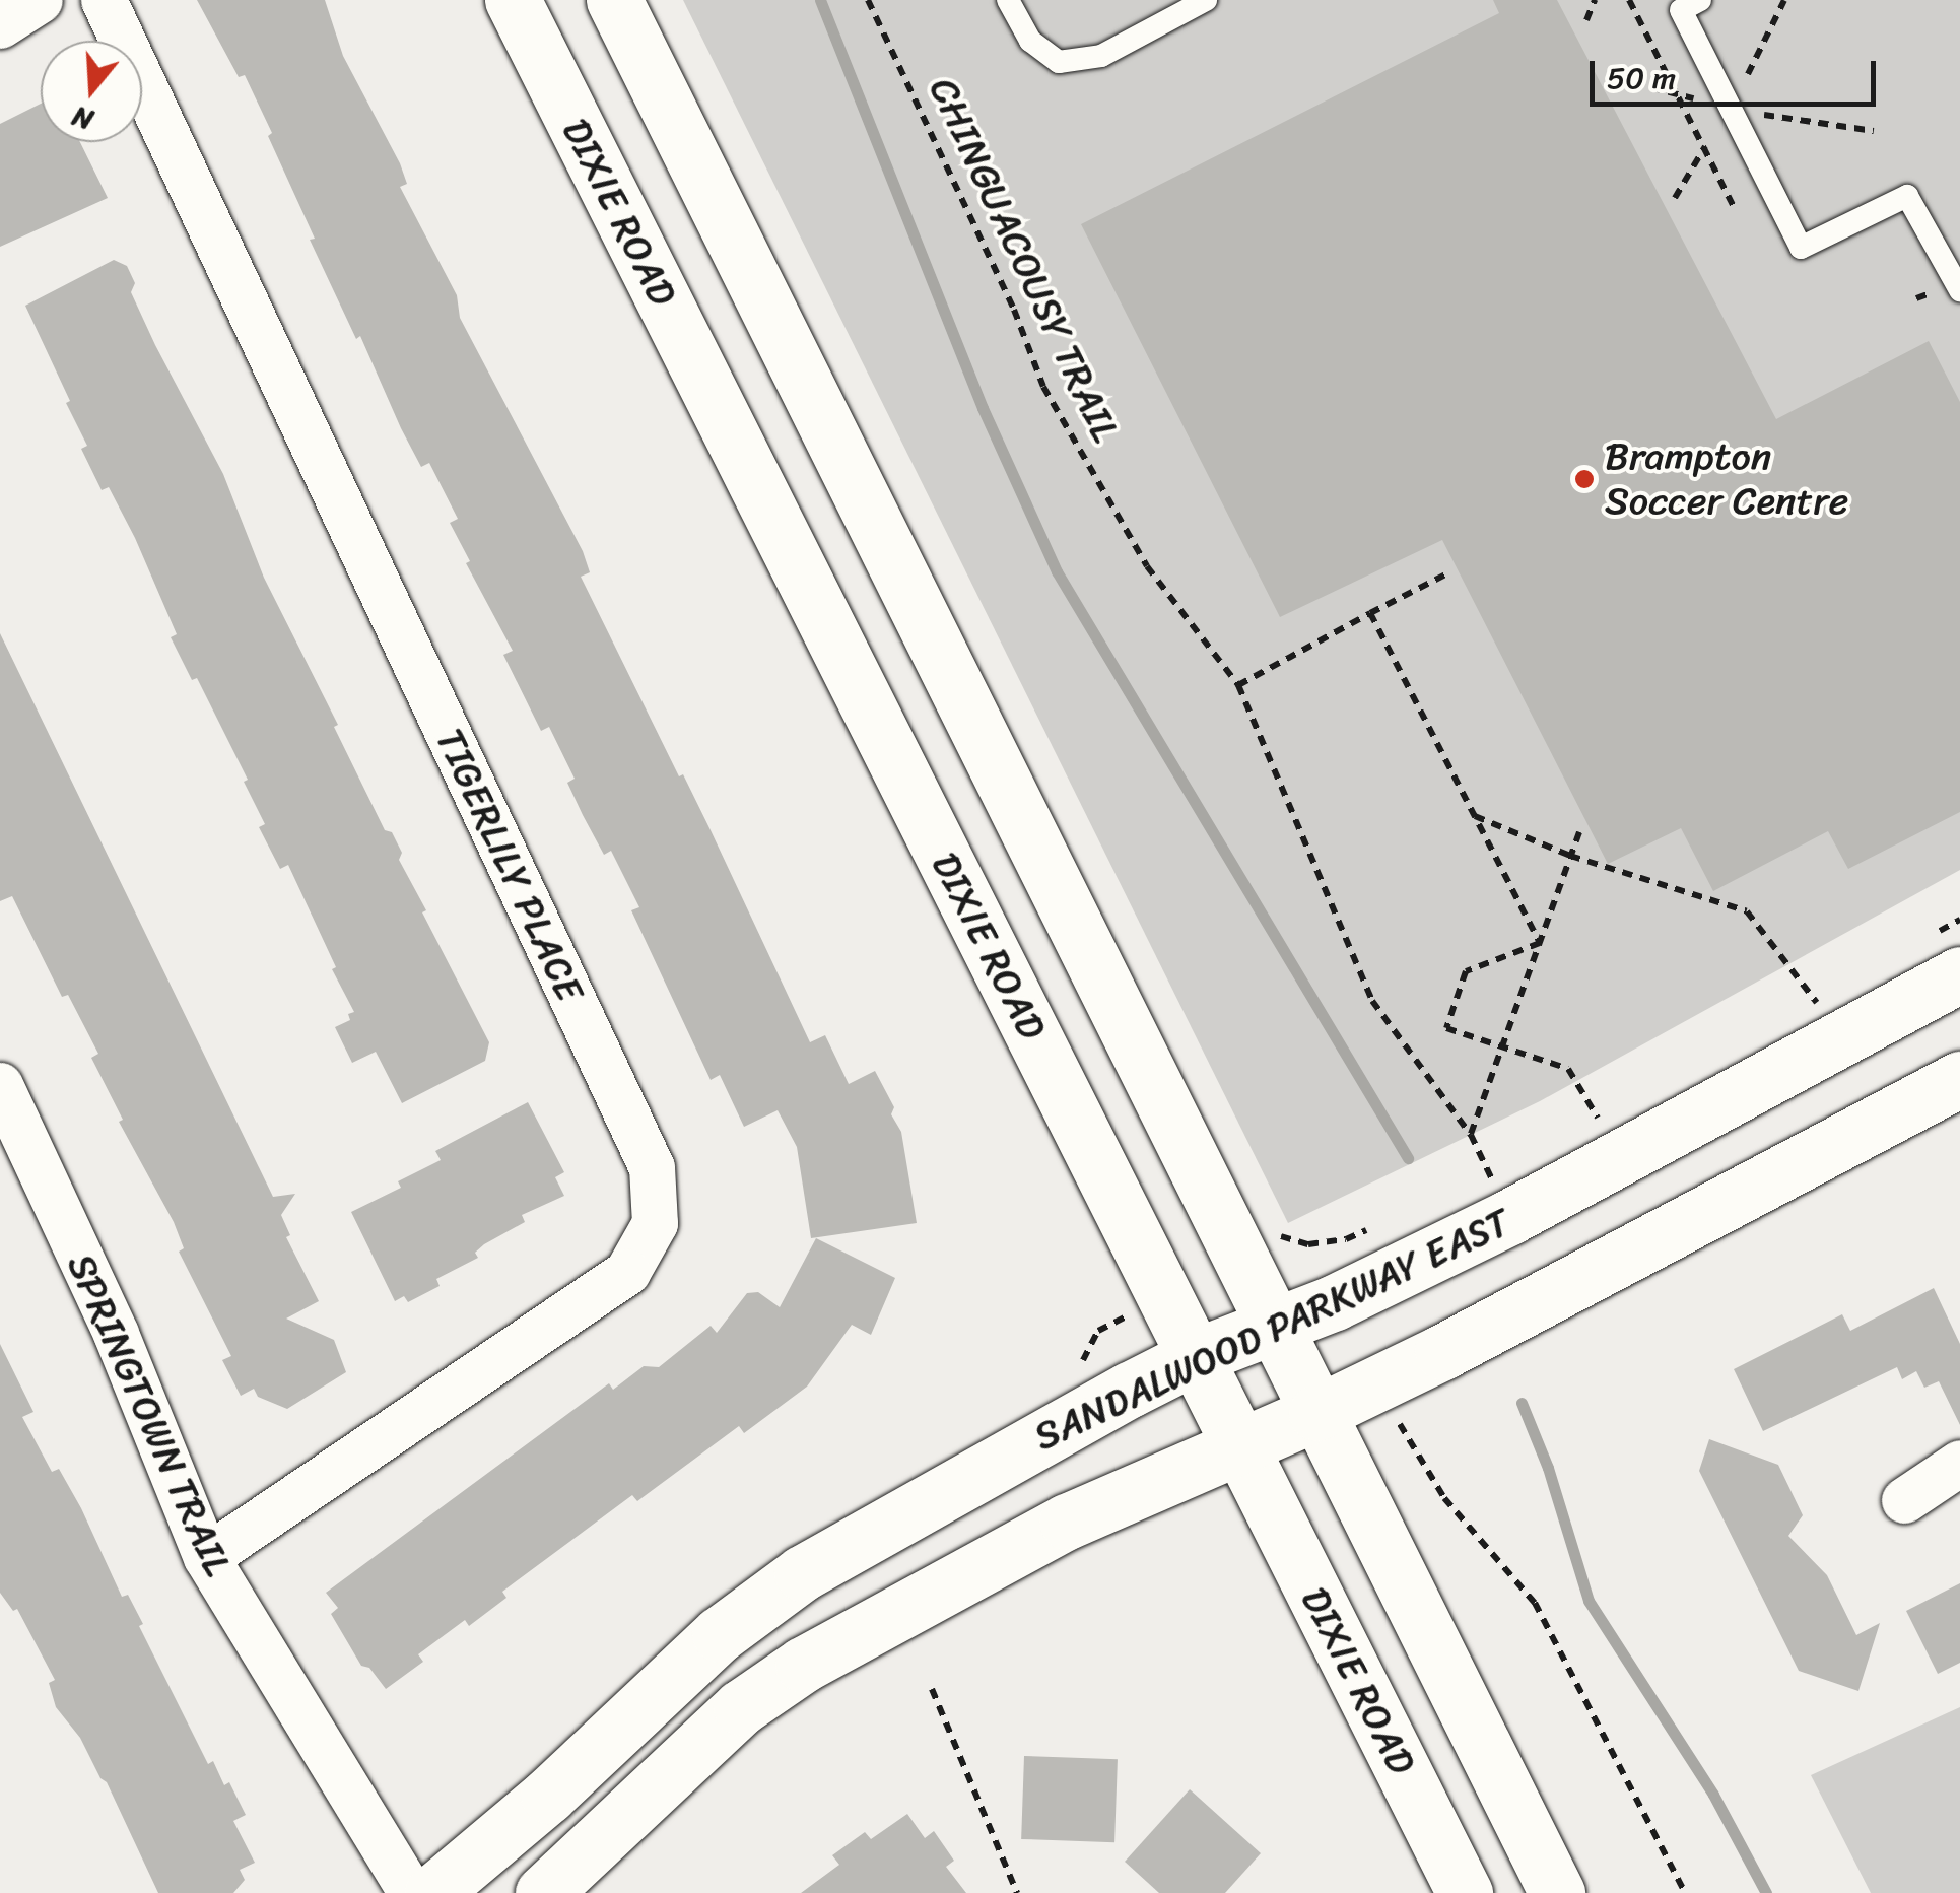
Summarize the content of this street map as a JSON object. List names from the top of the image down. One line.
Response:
{"streets":{"main road":["DIXIE ROAD","SANDALWOOD PARKWAY EAST"],"street":["TIGERLILY PLACE","SPRINGTOWN TRAIL"],"path":["CHINGUACOUSY TRAIL"]},"crossings":[["DIXIE ROAD","SANDALWOOD PARKWAY EAST"],["TIGERLILY PLACE","SPRINGTOWN TRAIL"]],"places":["Brampton Soccer Centre"],"scale_bar":"50 m","north":"bottom"}
